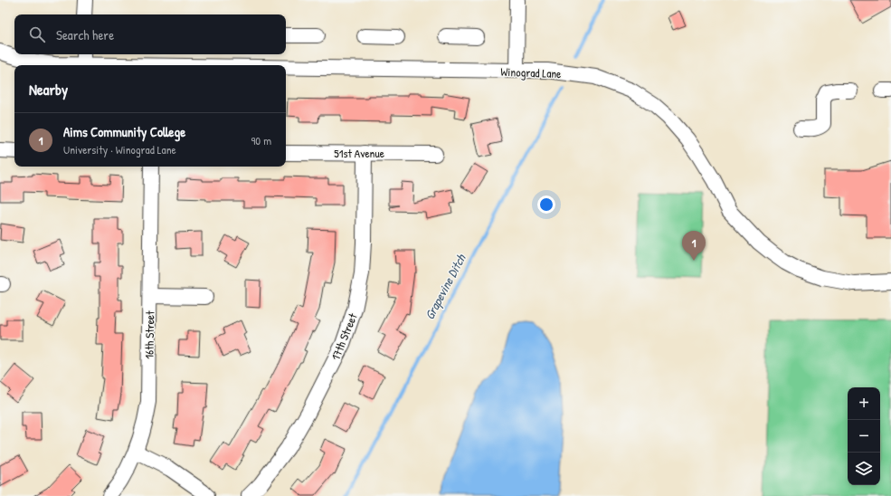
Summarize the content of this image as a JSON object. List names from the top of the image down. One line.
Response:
{"streets":{"street":["Winograd Lane","51st Avenue","16th Street","17th Street"]},"crossings":[["51st Avenue","17th Street"]],"water":["Grapevine Ditch"],"page":{"search":"Search here","heading":"Nearby","list":[{"mark":"1","name":"Aims Community College","note":"University · Winograd Lane","value":"90 m"}],"pins":"1","map_buttons":["+","−"]}}
